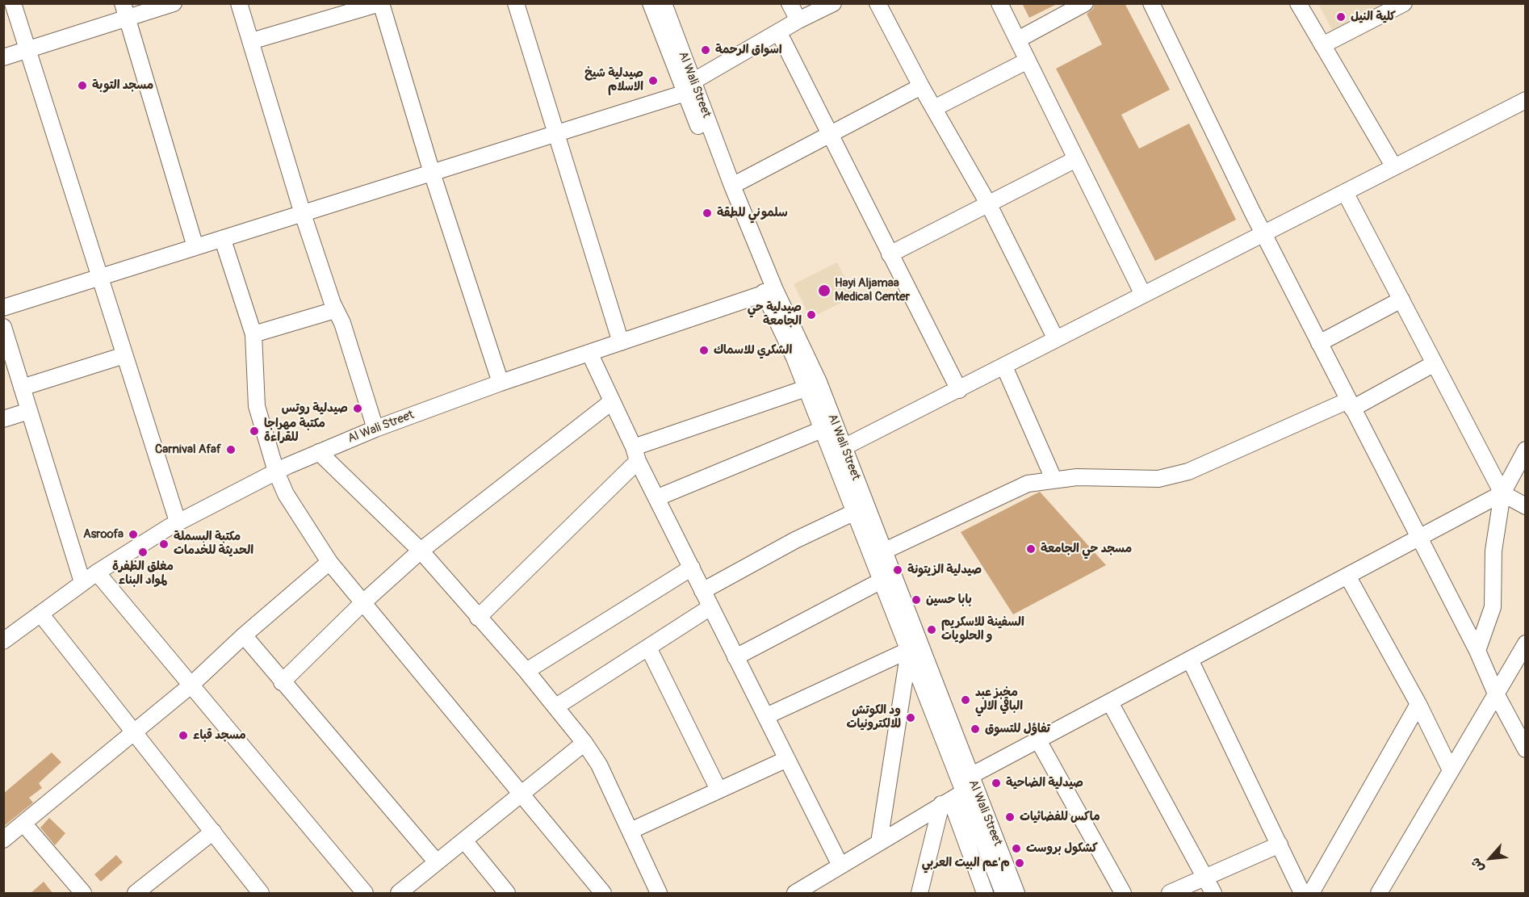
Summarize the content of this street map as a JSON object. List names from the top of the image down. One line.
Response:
{"streets":{"street":["Al Wali Street"]},"places":["كلية النيل","اسواق الرحمة","صيدلية شيخ الاسلام","مسجد التوبة","سلموني للطقة","Hayi Aljamaa Medical Center","صيدلية حي الجامعة","الشكري للاسماك","صيدلية روتس","مكتبة مهراجا للقراءة","Carnival Afaf","Asroofa","مكتبة البسملة الحديثة للخدمات","مسجد حي الجامعة","مغلق الظفرة لمواد البناء","صيدلية الزيتونة","بابا حسين","السفينة للاسكريم و الحلويات","مخبز عبد الباقي الالي","ود الكوتش للالكترونيات","تفاؤل للتسوق","مسجد قباء","صيدلية الضاحية","ماكس للفضائيات","كشكول بروست","م'عم البيت العربي"],"north":"bottom left"}
